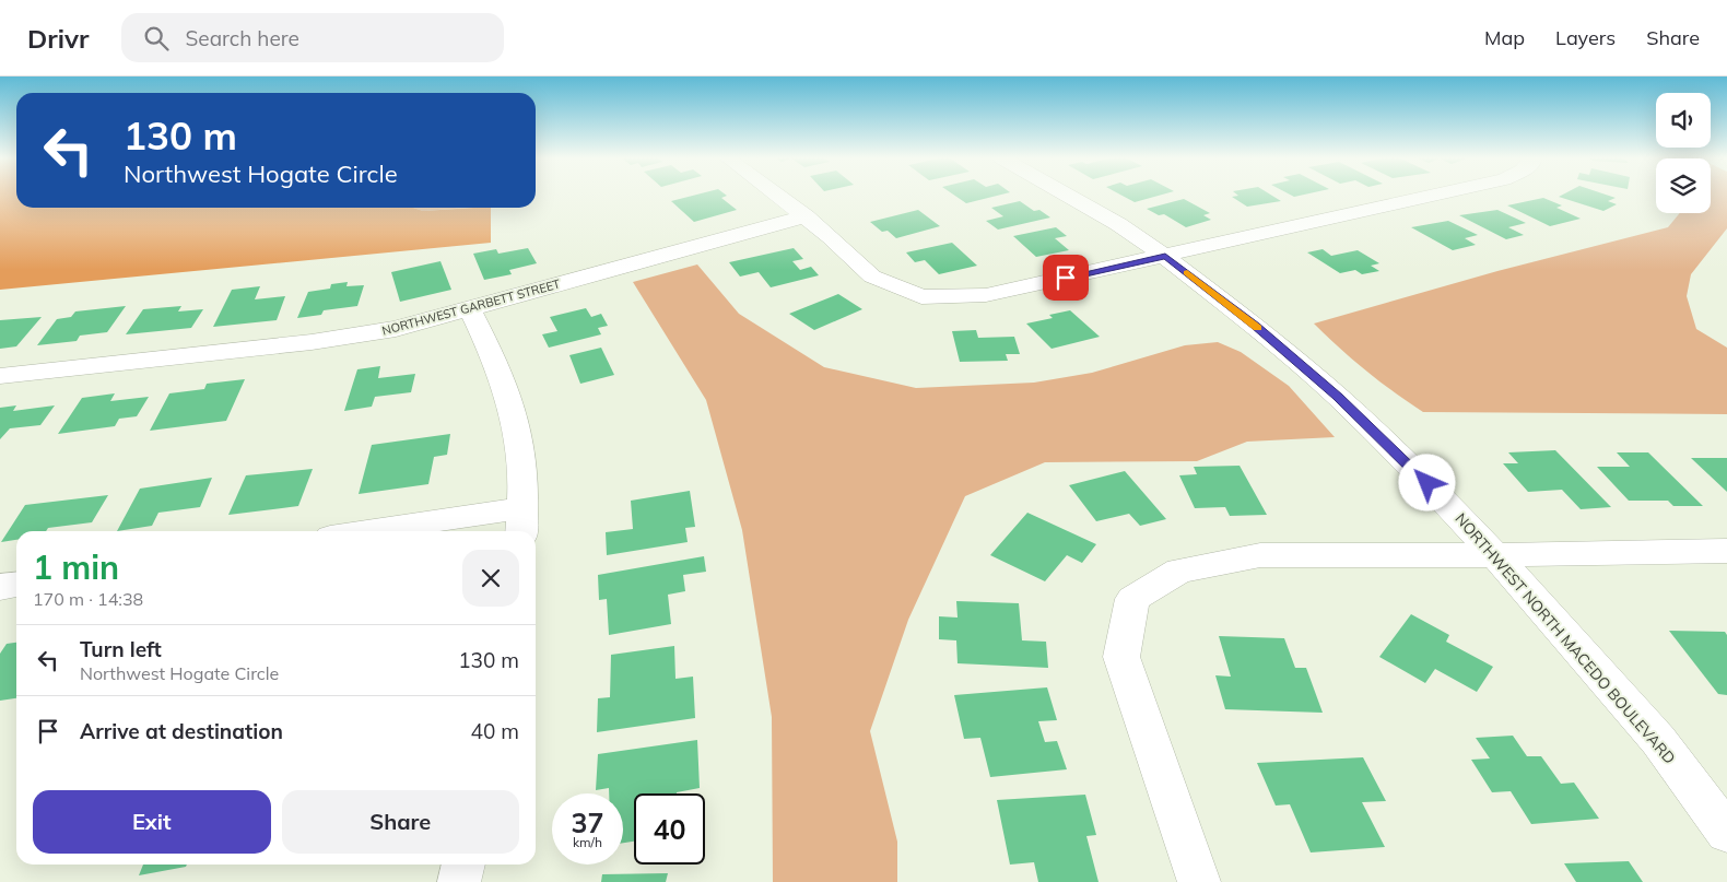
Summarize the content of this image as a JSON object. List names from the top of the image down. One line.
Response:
{"streets":{"street":["NORTHWEST GARBETT STREET","NORTHWEST NORTH MACEDO BOULEVARD"]},"page":{"header":"Drivr","search":"Search here","nav":["Map","Layers","Share"],"turn":["130 m","Northwest Hogate Circle"],"heading":["1 min","170 m · 14:38"],"list":[{"name":"Turn left","note":"Northwest Hogate Circle","value":"130 m"},{"name":"Arrive at destination","value":"40 m"}],"buttons":["Exit","Share"],"speed":"37 km/h","limit":"40"}}
